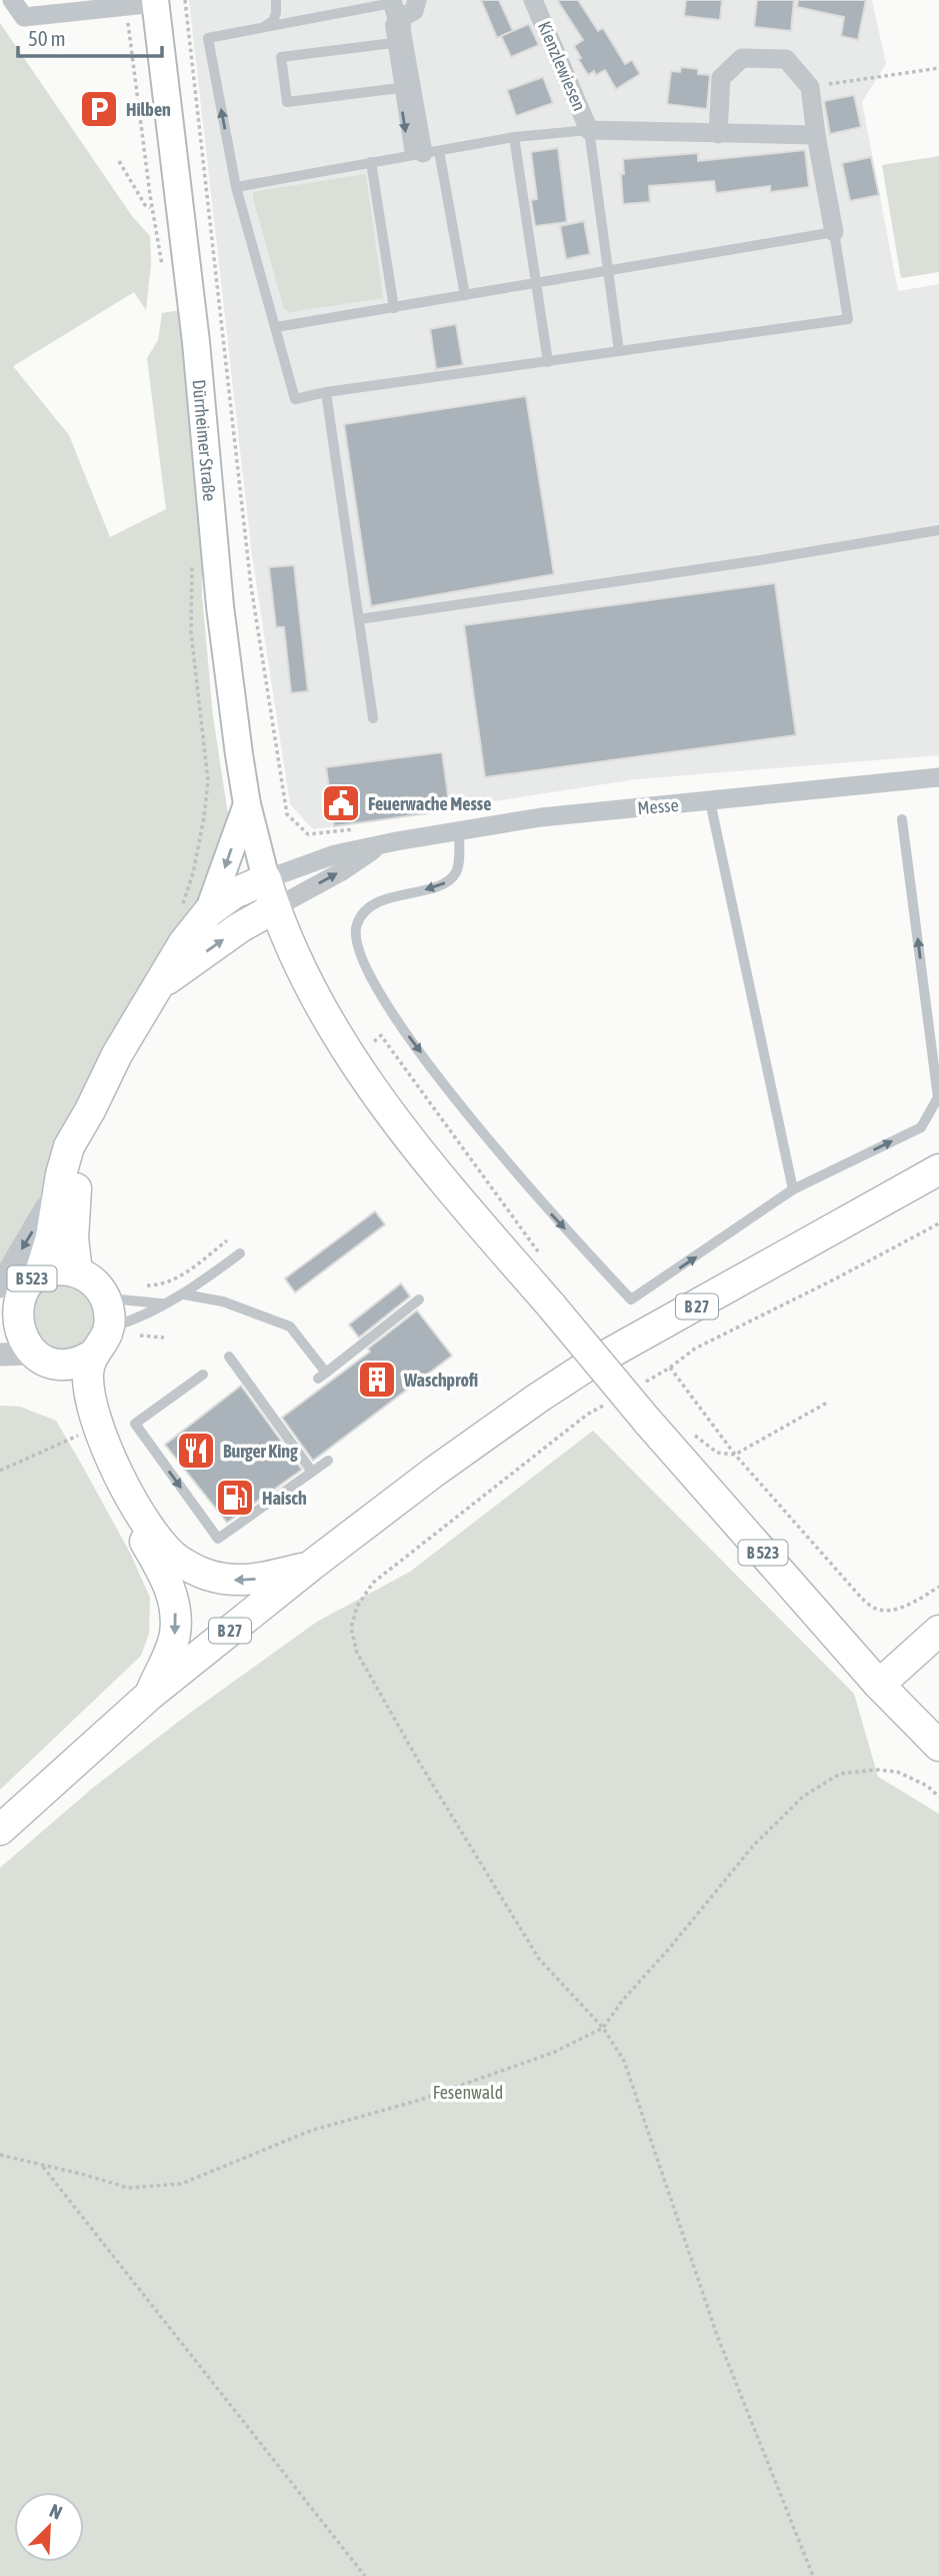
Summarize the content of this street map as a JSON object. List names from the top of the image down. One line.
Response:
{"streets":{"main road":["Dürrheimer Straße","B 523","B 27"],"street":["Kienzlewiesen","Messe"]},"crossings":[["Dürrheimer Straße","Messe"],["Dürrheimer Straße","B 523"],["Messe","B 523"]],"parks":["Fesenwald"],"places":{"parking":["Hilben"],"public building":["Feuerwache Messe"],"building":["Waschprofi"],"restaurant":["Burger King"],"fuel station":["Haisch"]},"scale_bar":"50 m","north":"top right"}
